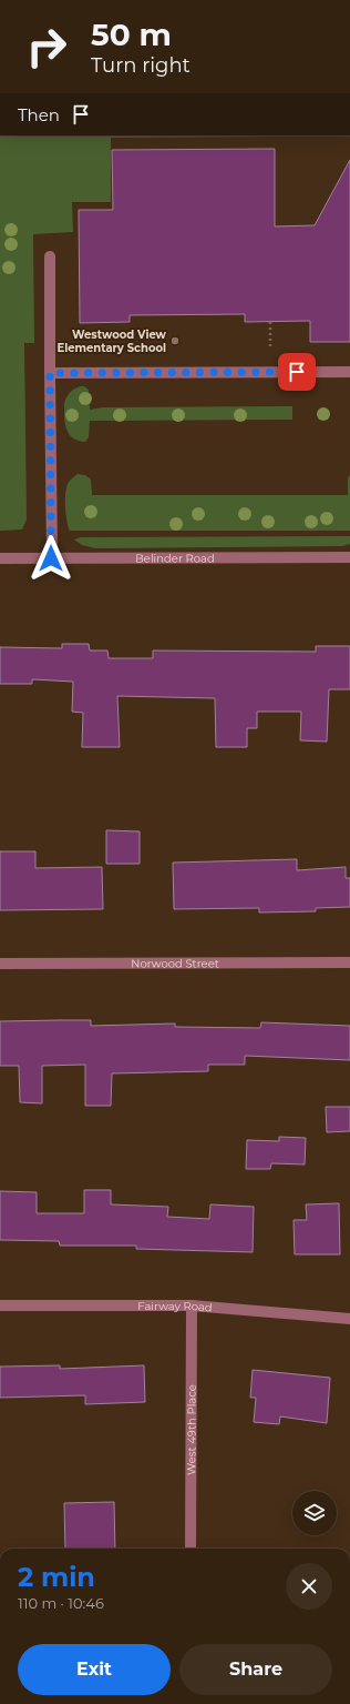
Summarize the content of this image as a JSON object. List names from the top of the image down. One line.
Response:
{"streets":{"street":["Belinder Road","Norwood Street","Fairway Road","West 49th Place"]},"crossings":[["Fairway Road","West 49th Place"]],"places":["Westwood View Elementary School"],"page":{"turn":["50 m","Turn right"],"then":"Then","heading":["2 min","110 m · 10:46"],"buttons":["Exit","Share"]}}
